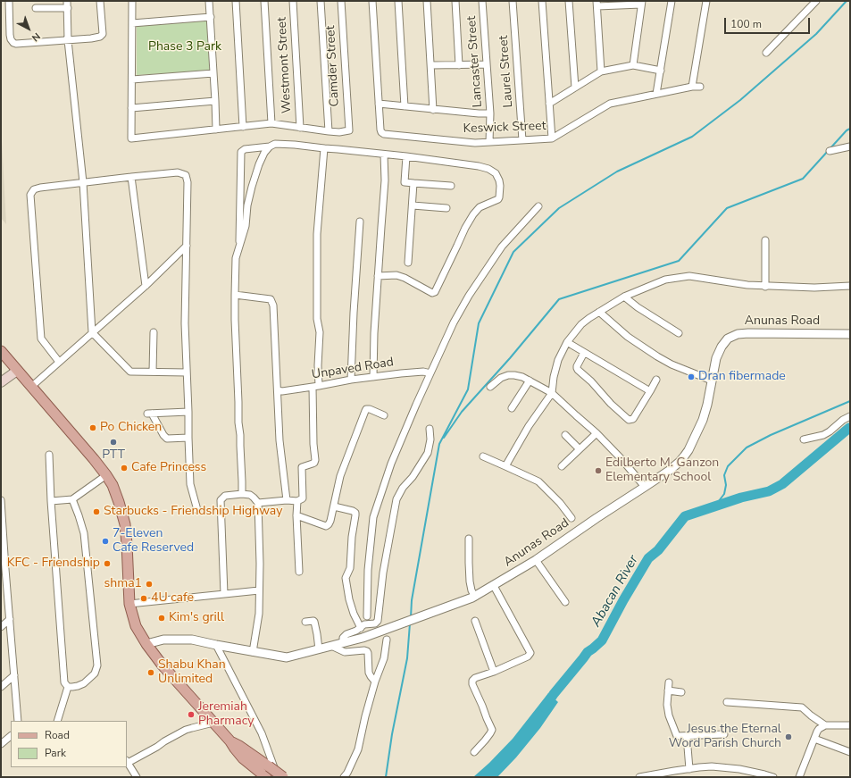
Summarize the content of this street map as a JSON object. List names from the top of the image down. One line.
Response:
{"streets":{"street":["Lancaster Street","Westmont Street","Camder Street","Laurel Street","Keswick Street","Anunas Road","Unpaved Road"]},"crossings":[["Lancaster Street","Keswick Street"],["Laurel Street","Keswick Street"]],"water":["Abacan River"],"parks":["Phase 3 Park"],"places":["Dran fibermade","Po Chicken","PTT","Cafe Princess","Edilberto M. Ganzon Elementary School","Starbucks - Friendship Highway","7-Eleven Cafe Reserved","KFC - Friendship","shma1","4U cafe","Kim's grill","Shabu Khan Unlimited","Jeremiah Pharmacy","Jesus the Eternal Word Parish Church"],"legend":["Road","Park"],"scale_bar":"100 m","north":"bottom right"}
